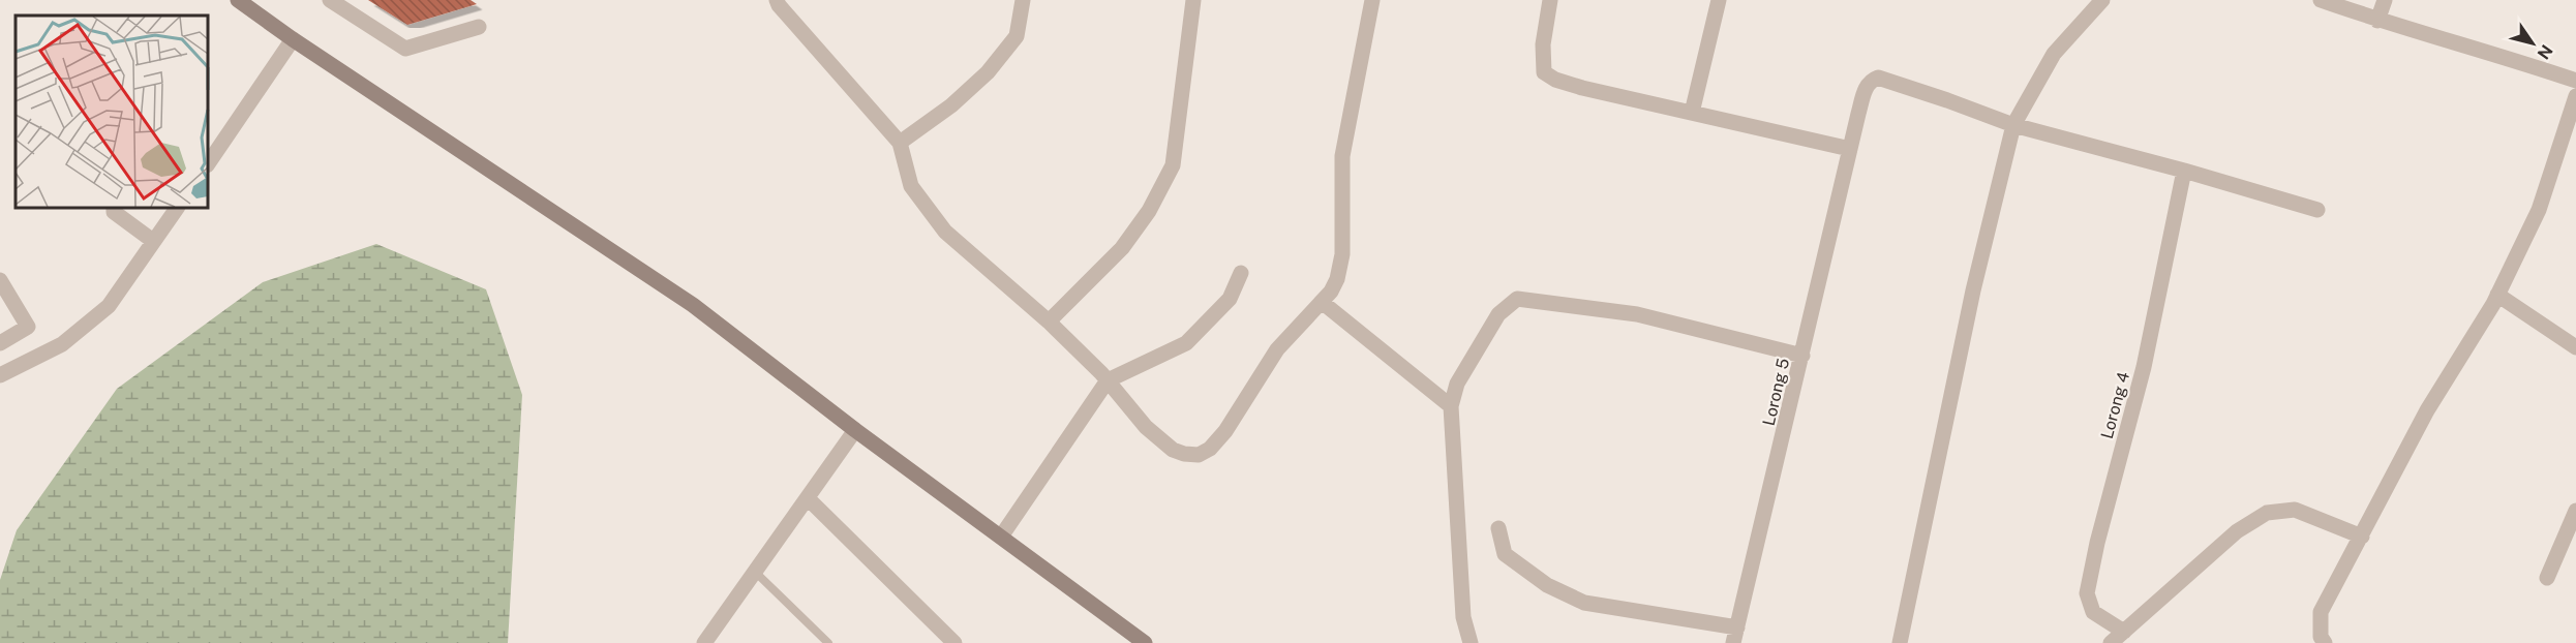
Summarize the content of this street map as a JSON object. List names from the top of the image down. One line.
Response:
{"streets":{"street":["Lorong 5","Lorong 4"]},"crossings":[["Lorong 5","Lorong 4"]],"north":"bottom right"}
